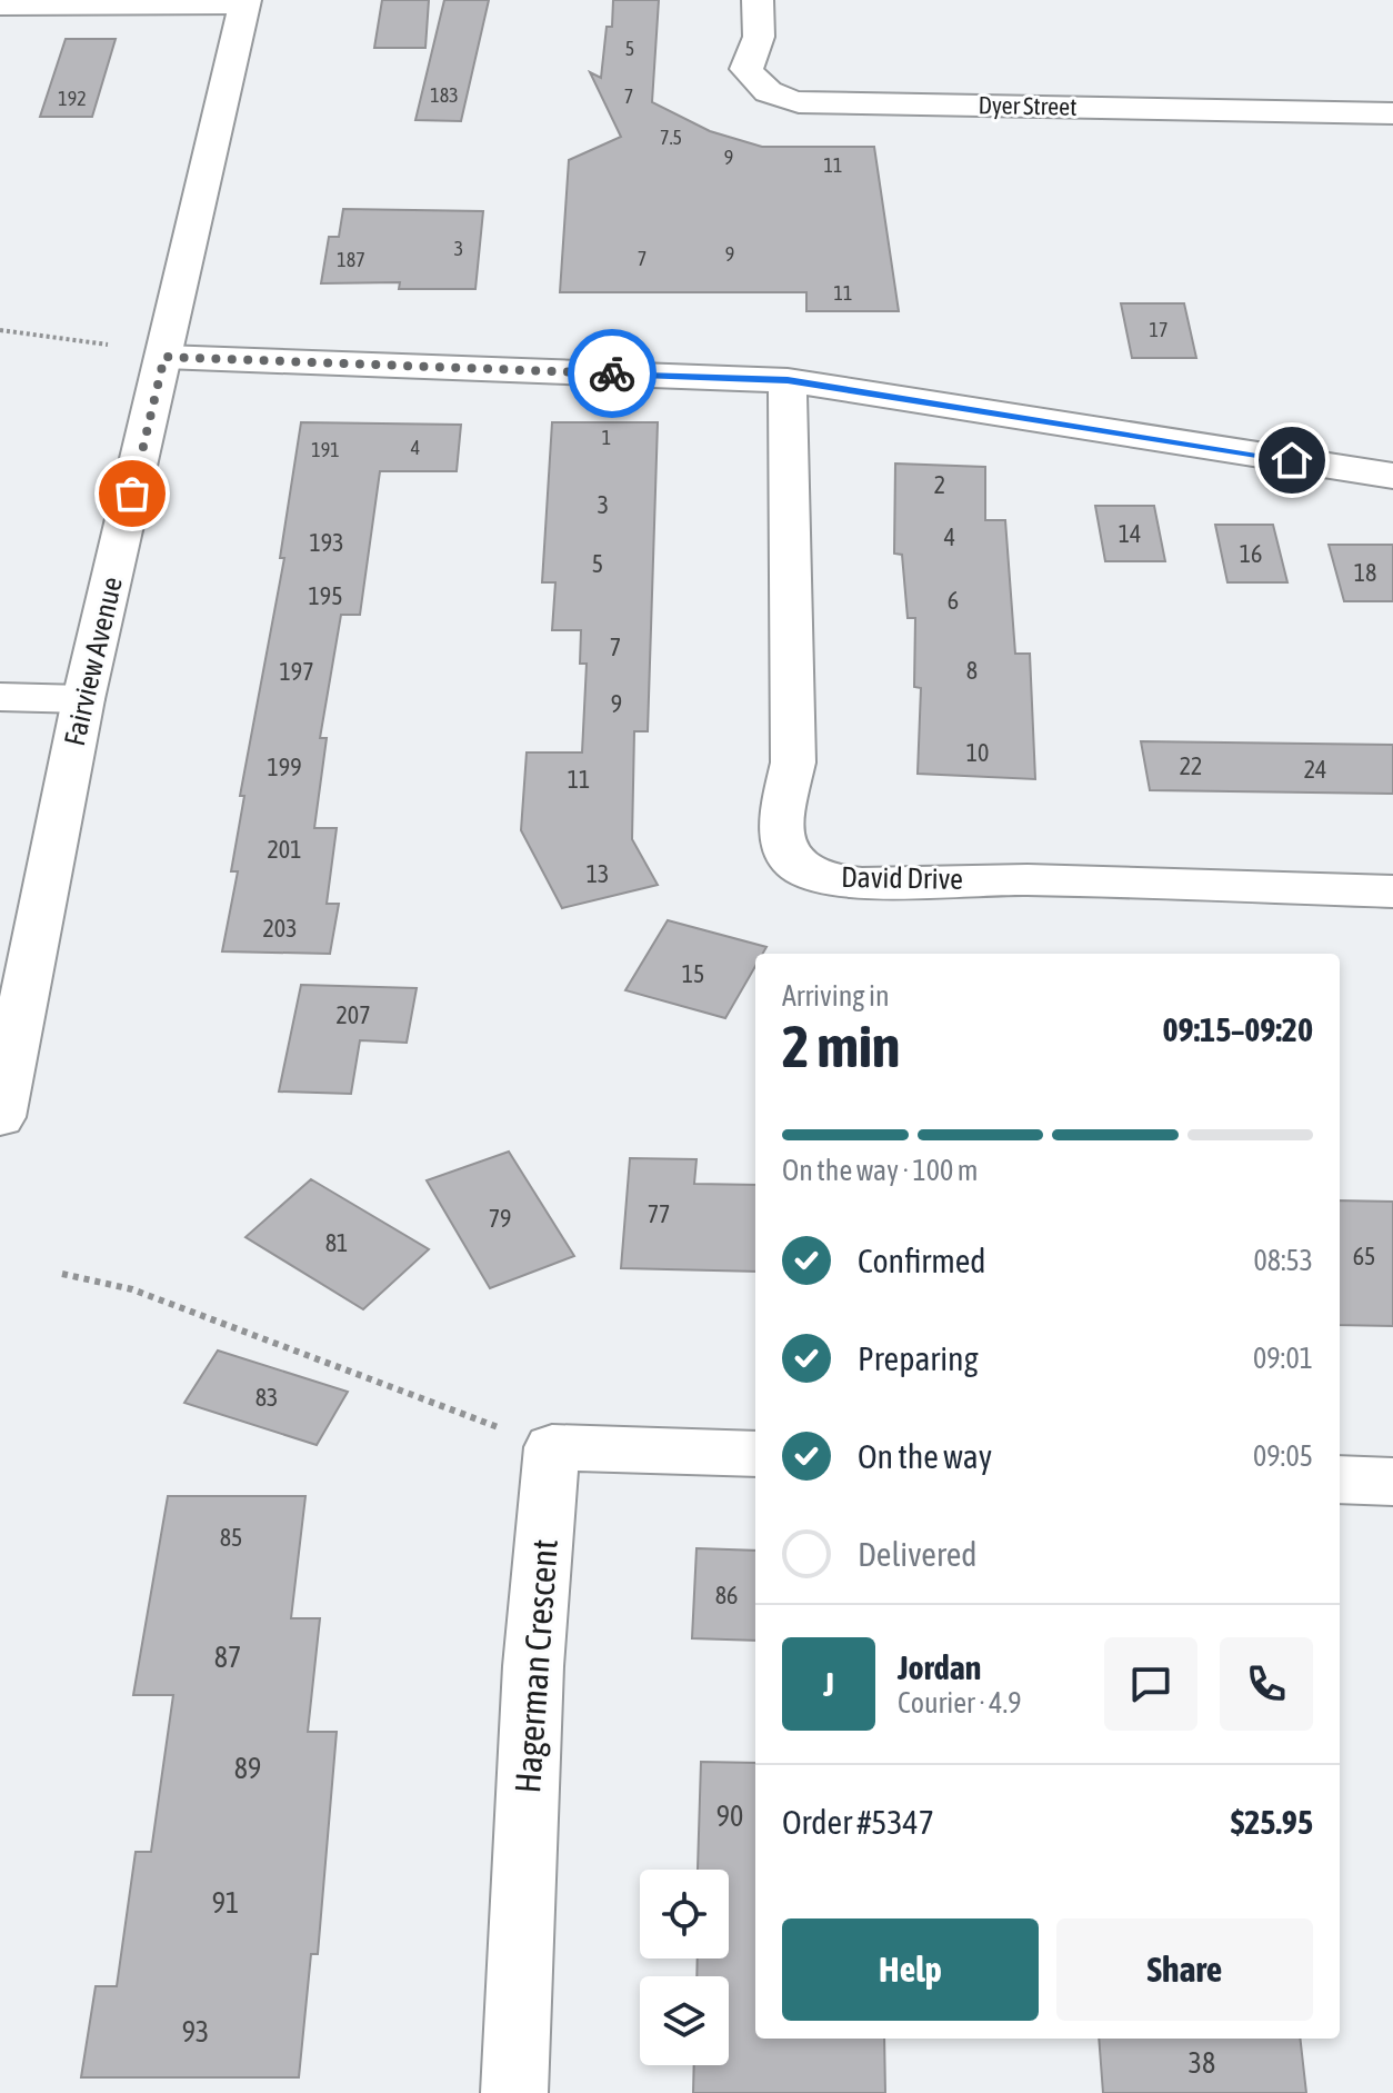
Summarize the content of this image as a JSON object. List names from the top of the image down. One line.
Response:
{"streets":{"street":["Dyer Street","Fairview Avenue","David Drive","Hagerman Crescent"]},"house_numbers":["5","183","7","192","7.5","9","11","3","9","7","187","11","17","1","4","191","2","3","14","4","193","16","5","18","195","6","7","8","197","9","10","22","199","24","11","201","13","203","15","207","77","79","81","65","83","85","86","87","89","90","91","93","38"],"page":{"heading":["2 min","Arriving in","09:15–09:20"],"panel":["Jordan","Courier · 4.9","Order #5347","$25.95"],"bar":"On the way · 100 m","list":[["Confirmed","08:53"],["Preparing","09:01"],["On the way","09:05"],"Delivered"],"round":"J","buttons":["Help","Share"]}}
